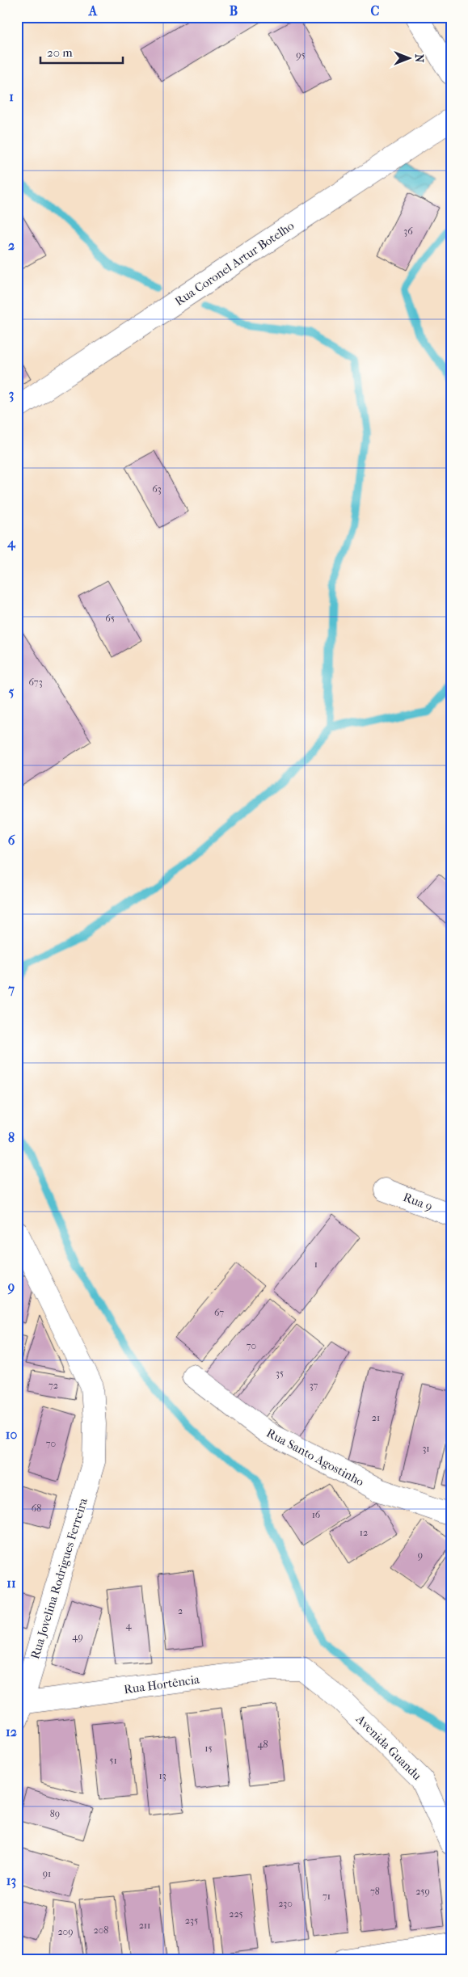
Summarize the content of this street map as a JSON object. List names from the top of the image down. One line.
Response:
{"streets":{"street":["Rua Coronel Artur Botelho","Rua 9","Rua Santo Agostinho","Rua Jovelina Rodrigues Ferreira","Rua Hortência","Avenida Guandu"]},"crossings":[["Rua Jovelina Rodrigues Ferreira","Rua Hortência"],["Rua Hortência","Avenida Guandu"]],"house_numbers":["95","36","63","65","673","1","67","70","35","72","37","21","70","31","68","16","12","9","2","4","49","48","15","51","13","89","91","78","259","71","230","225","235","211","208","209"],"scale_bar":"20 m","north":"right","grid":{"columns":["A","B","C"],"rows":["1","2","3","4","5","6","7","8","9","10","11","12","13"]}}
